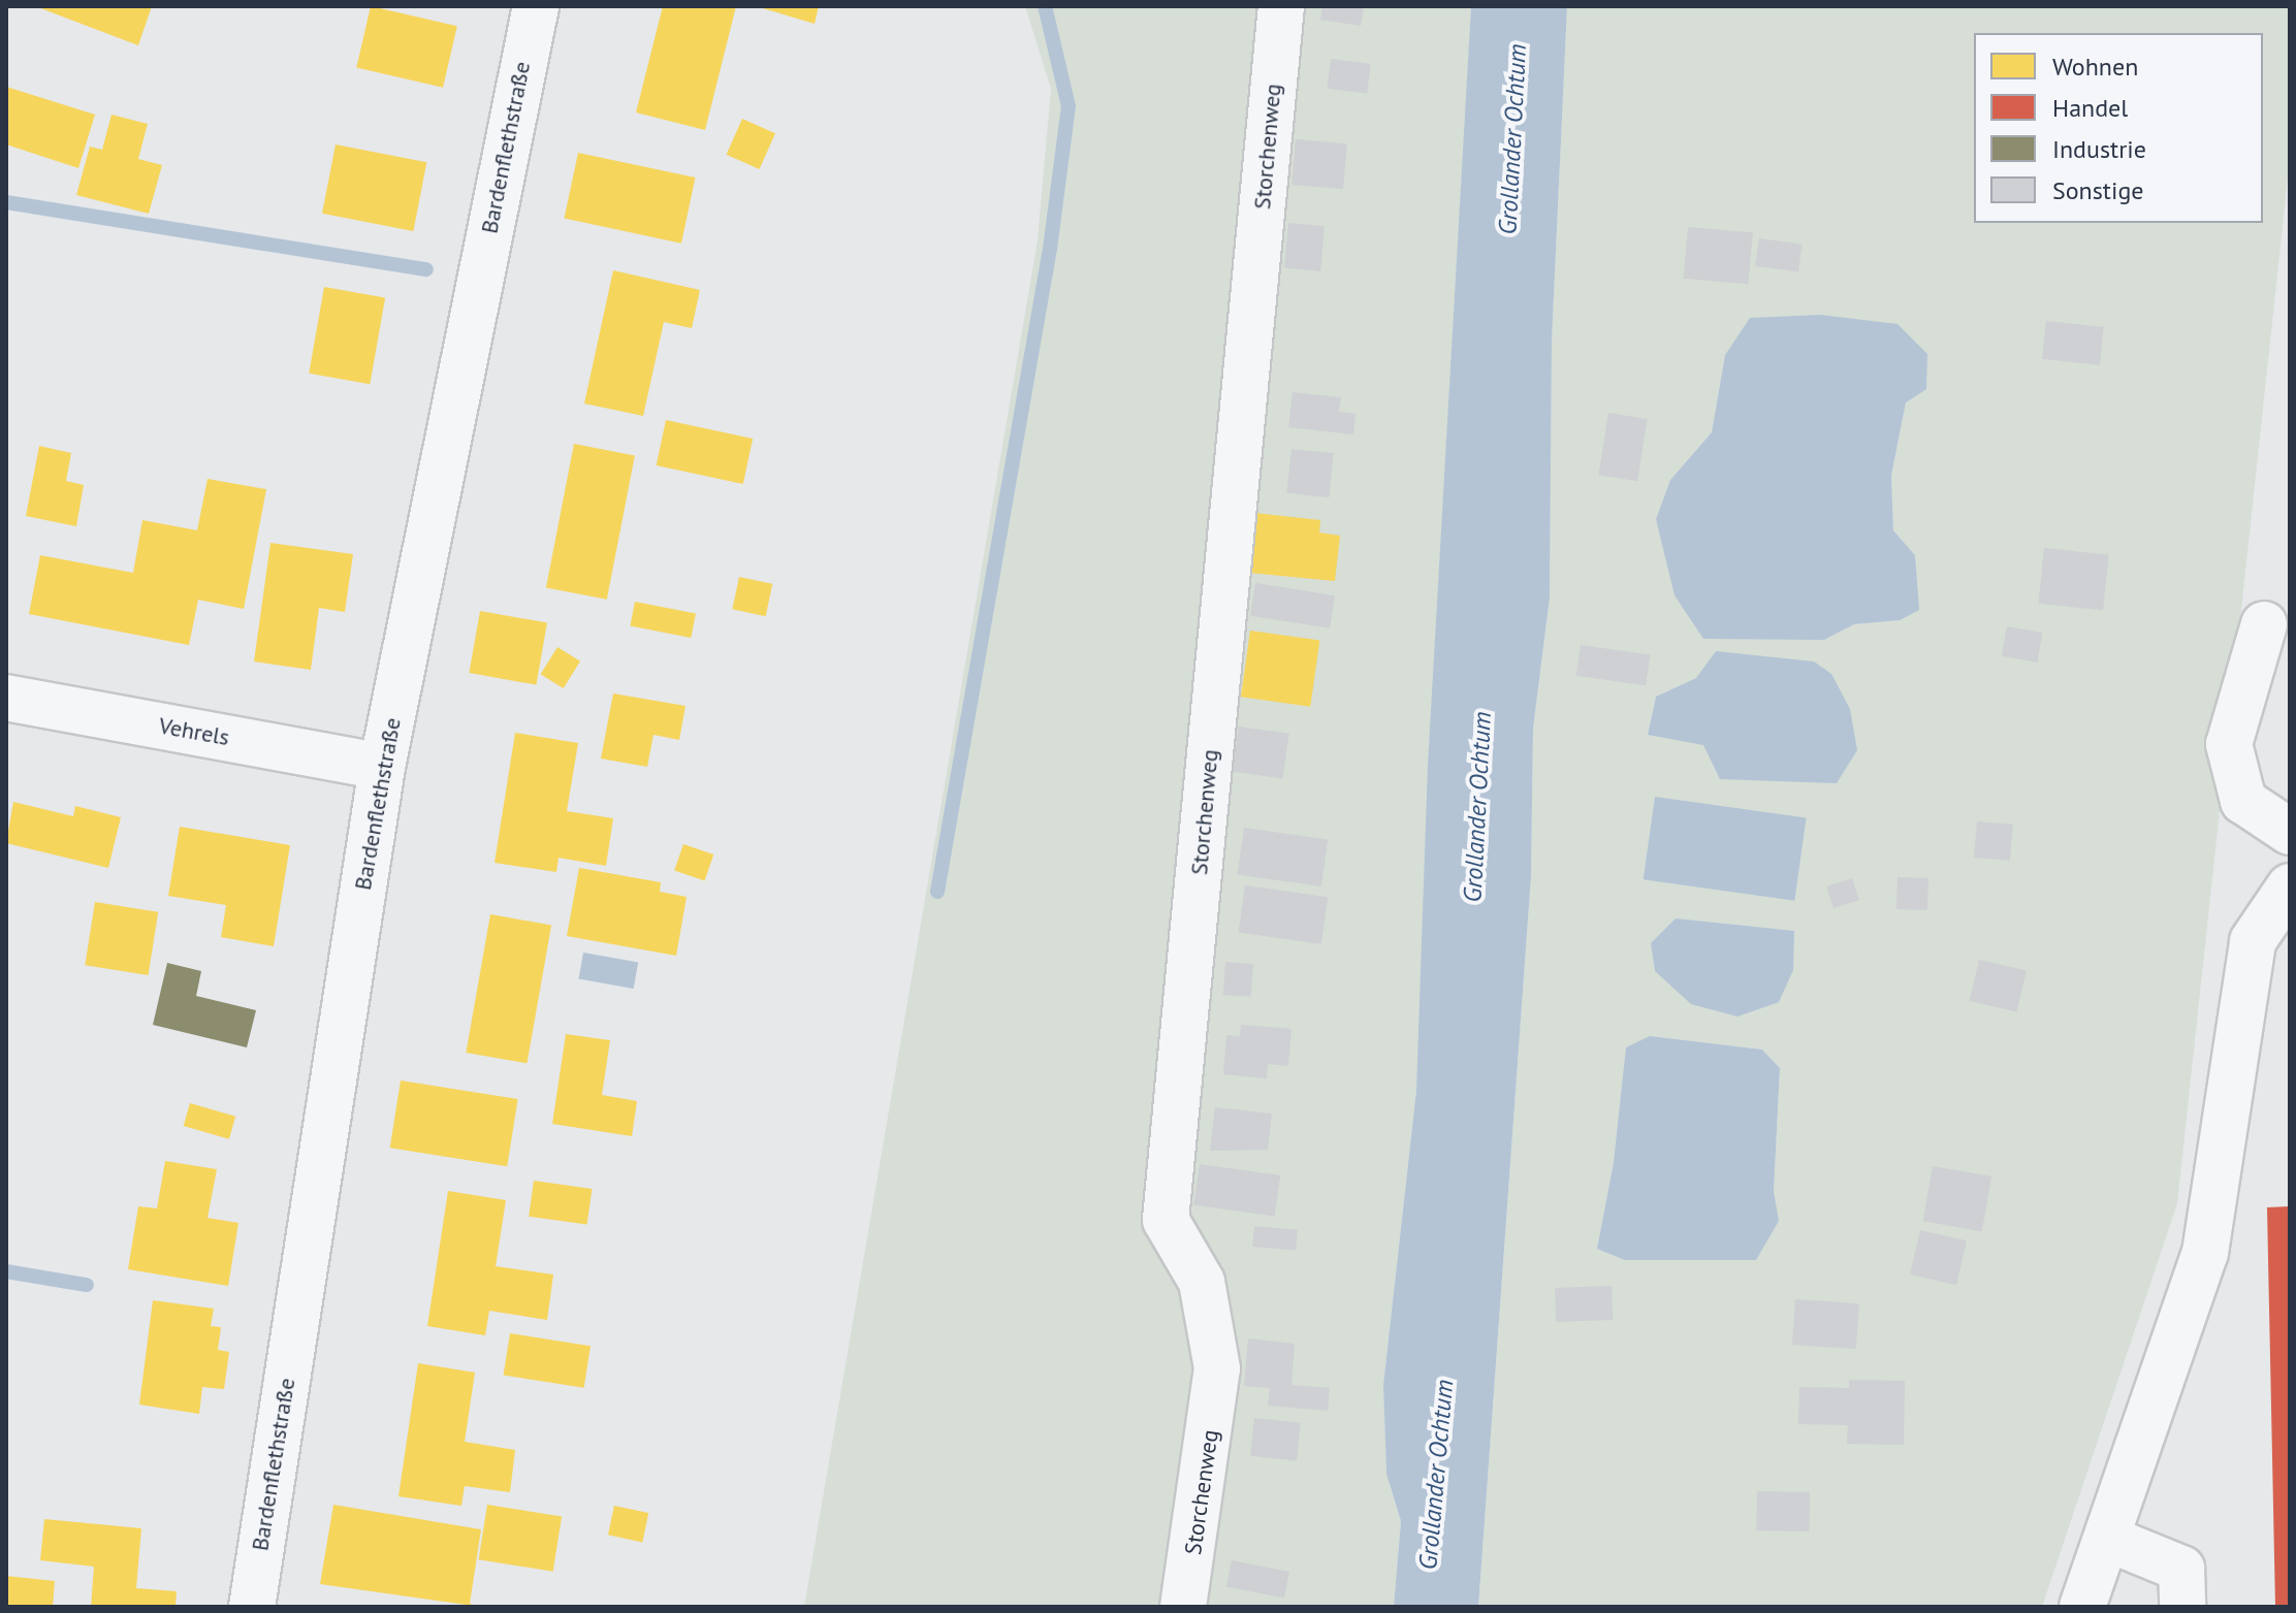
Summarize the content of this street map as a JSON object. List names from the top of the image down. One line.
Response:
{"streets":{"street":["Storchenweg","Bardenflethstraße","Vehrels"]},"crossings":[["Bardenflethstraße","Vehrels"]],"water":["Grollander Ochtum"],"legend":["Wohnen","Handel","Industrie","Sonstige"]}
